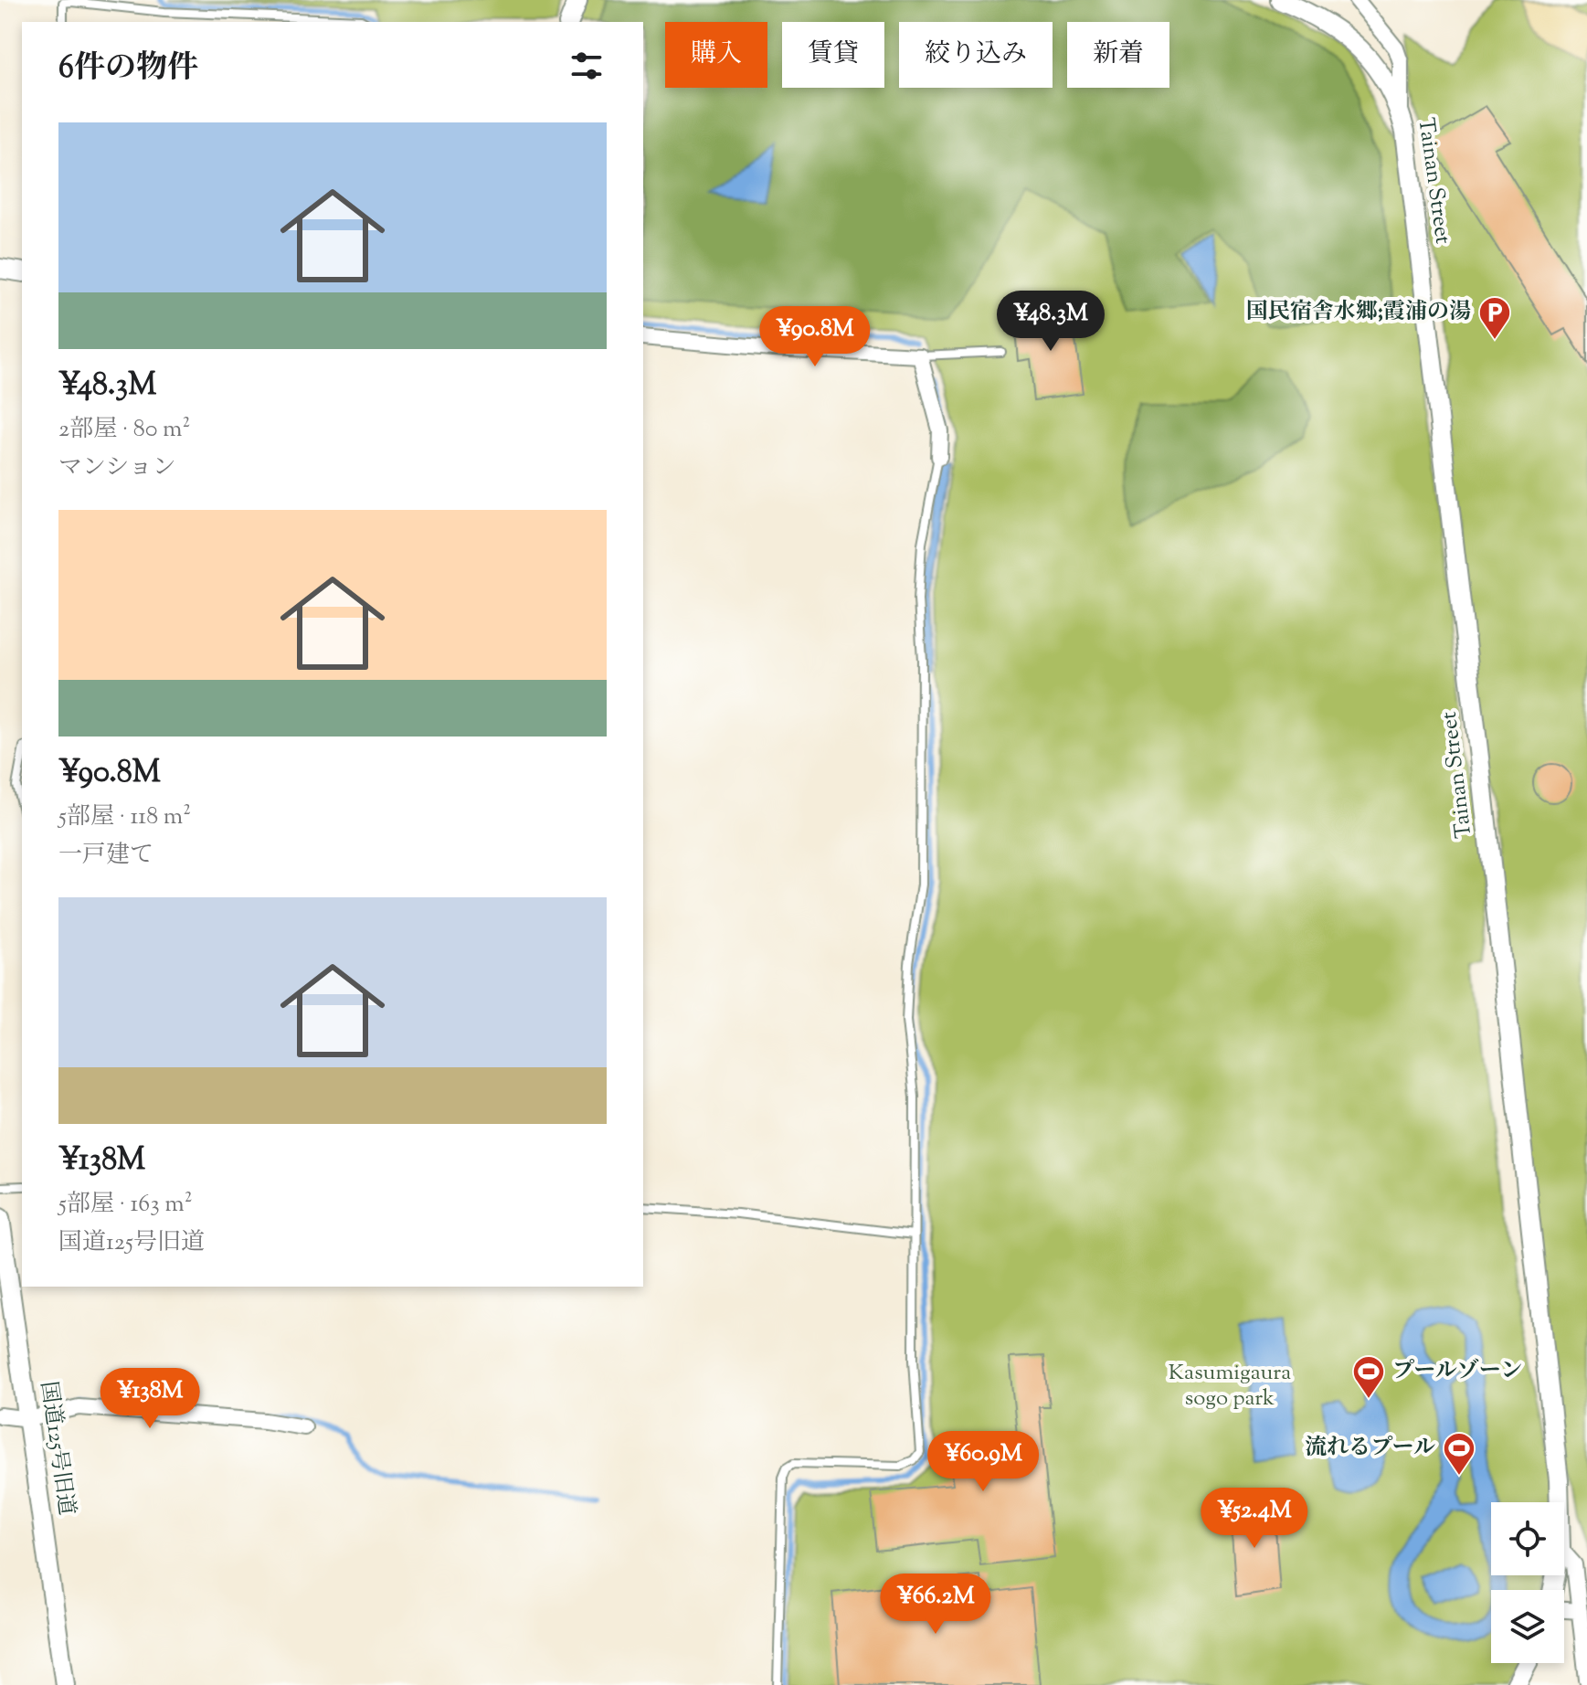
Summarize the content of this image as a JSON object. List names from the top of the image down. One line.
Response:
{"streets":{"street":["Tainan Street","国道125号旧道"]},"parks":["Kasumigaura sogo park"],"places":{"parking":["国民宿舎水郷;霞浦の湯"],"sports":["プールゾーン","流れるプール"]},"page":{"chip":["購入","賃貸","絞り込み","新着"],"heading":"6件の物件","list":[{"name":"¥48.3M","note":"2部屋 · 80 m² · マンション"},{"name":"¥90.8M","note":"5部屋 · 118 m² · 一戸建て"},{"name":"¥138M","note":"5部屋 · 163 m² · 国道125号旧道"}],"price":["¥48.3M","¥90.8M","¥138M","¥60.9M","¥52.4M","¥66.2M"]}}
